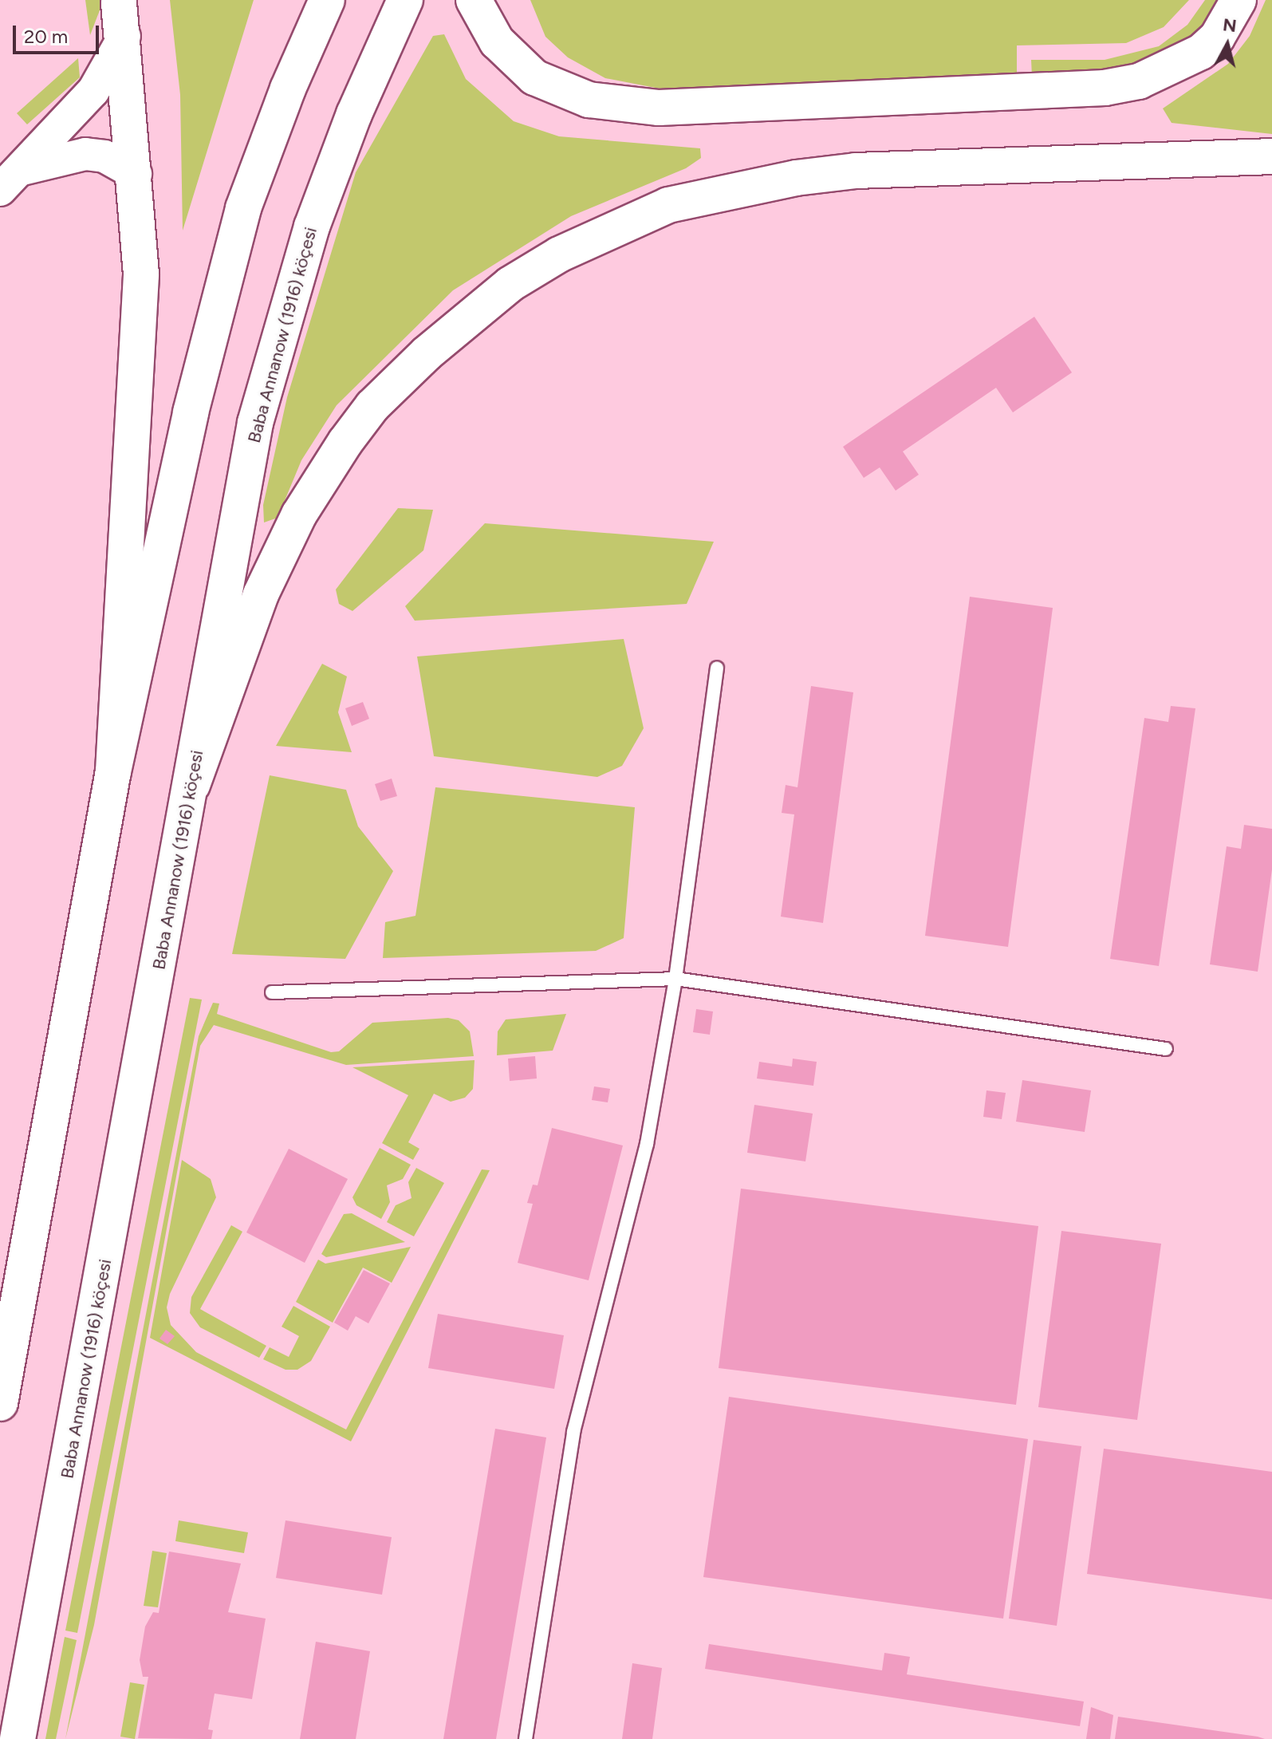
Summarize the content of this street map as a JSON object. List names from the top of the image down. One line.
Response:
{"streets":{"main road":["Baba Annanow (1916) köçesi"]},"scale_bar":"20 m","north":"top"}
